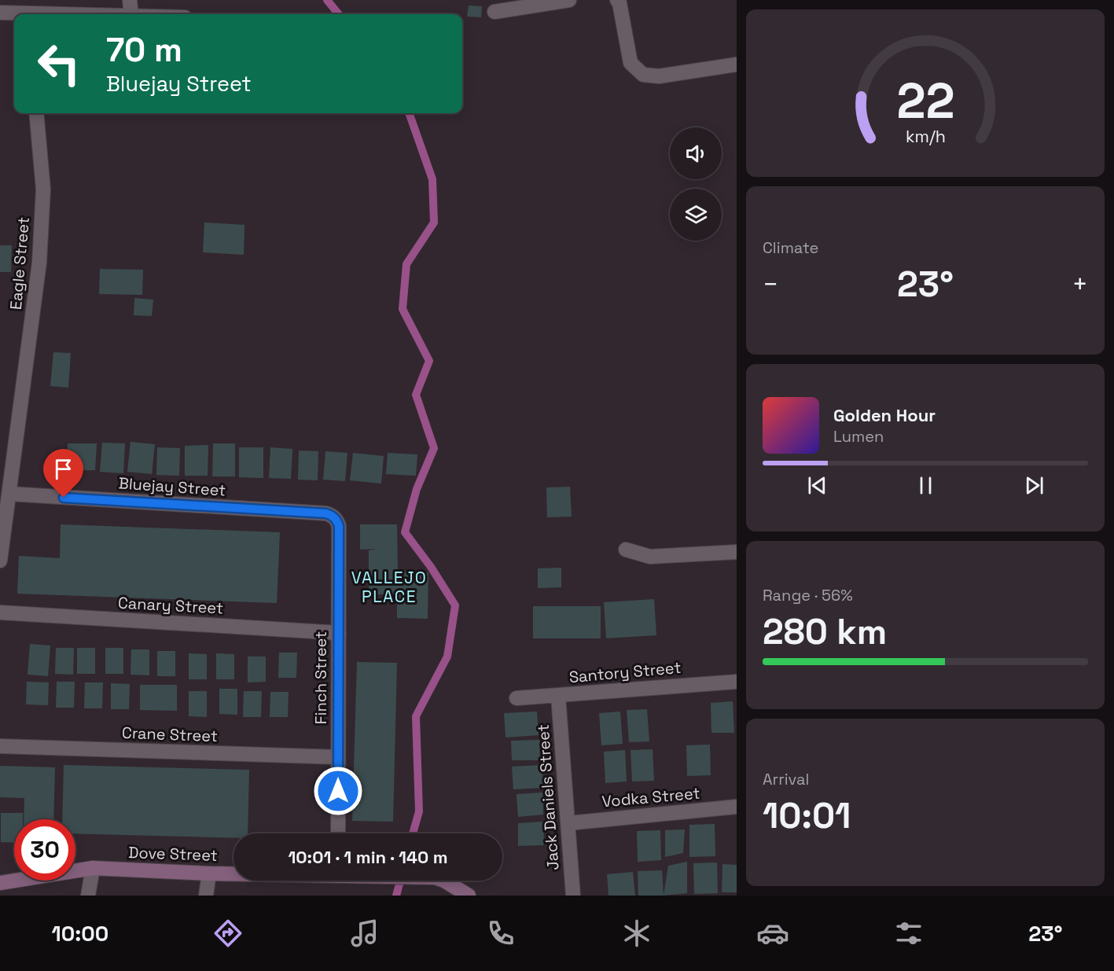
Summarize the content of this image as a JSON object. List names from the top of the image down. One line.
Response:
{"streets":{"street":["Eagle Street","Bluejay Street","Canary Street","Santory Street","Finch Street","Crane Street","Jack Daniels Street","Vodka Street","Dove Street"]},"crossings":[["Eagle Street","Bluejay Street"],["Bluejay Street","Finch Street"],["Canary Street","Finch Street"],["Santory Street","Jack Daniels Street"],["Finch Street","Crane Street"],["Jack Daniels Street","Vodka Street"]],"districts":["VALLEJO PLACE"],"page":{"turn":["70 m","Bluejay Street"],"tile":["Climate",["Range · 56%","280 km"],["Arrival","10:01"]],"heat":["−","23°","+"],"song":["Golden Hour","Lumen"],"limit":"30","trip":"10:01 · 1 min · 140 m","tabs":["10:00","23°"],"gauge":["22","km/h"]}}
